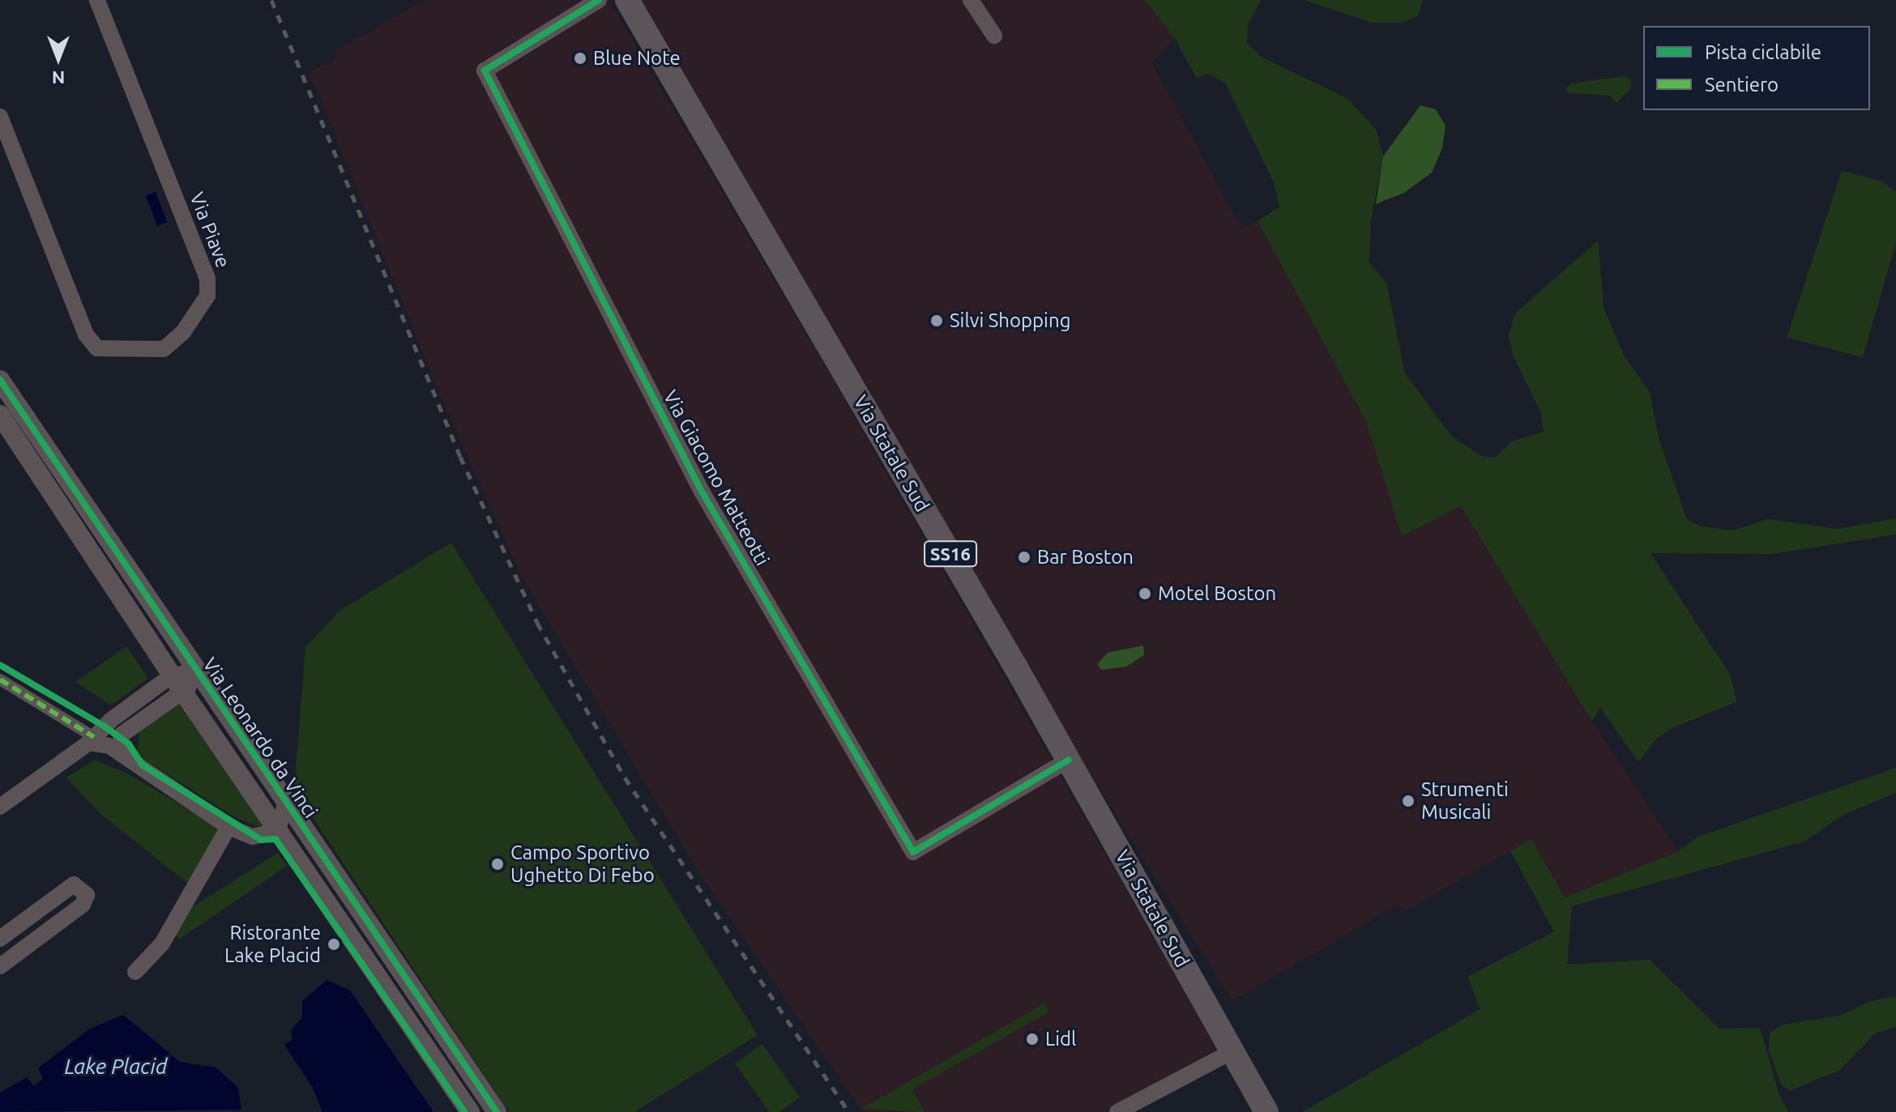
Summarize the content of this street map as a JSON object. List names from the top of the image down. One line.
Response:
{"streets":{"main road":["Via Statale Sud","SS16"],"street":["Via Piave","Via Giacomo Matteotti","Via Leonardo da Vinci"]},"crossings":[["Via Statale Sud","Via Giacomo Matteotti"]],"water":["Lake Placid"],"places":["Blue Note","Silvi Shopping","Bar Boston","Motel Boston","Strumenti Musicali","Campo Sportivo Ughetto Di Febo","Ristorante Lake Placid","Lidl"],"legend":["Pista ciclabile","Sentiero"],"north":"bottom"}
